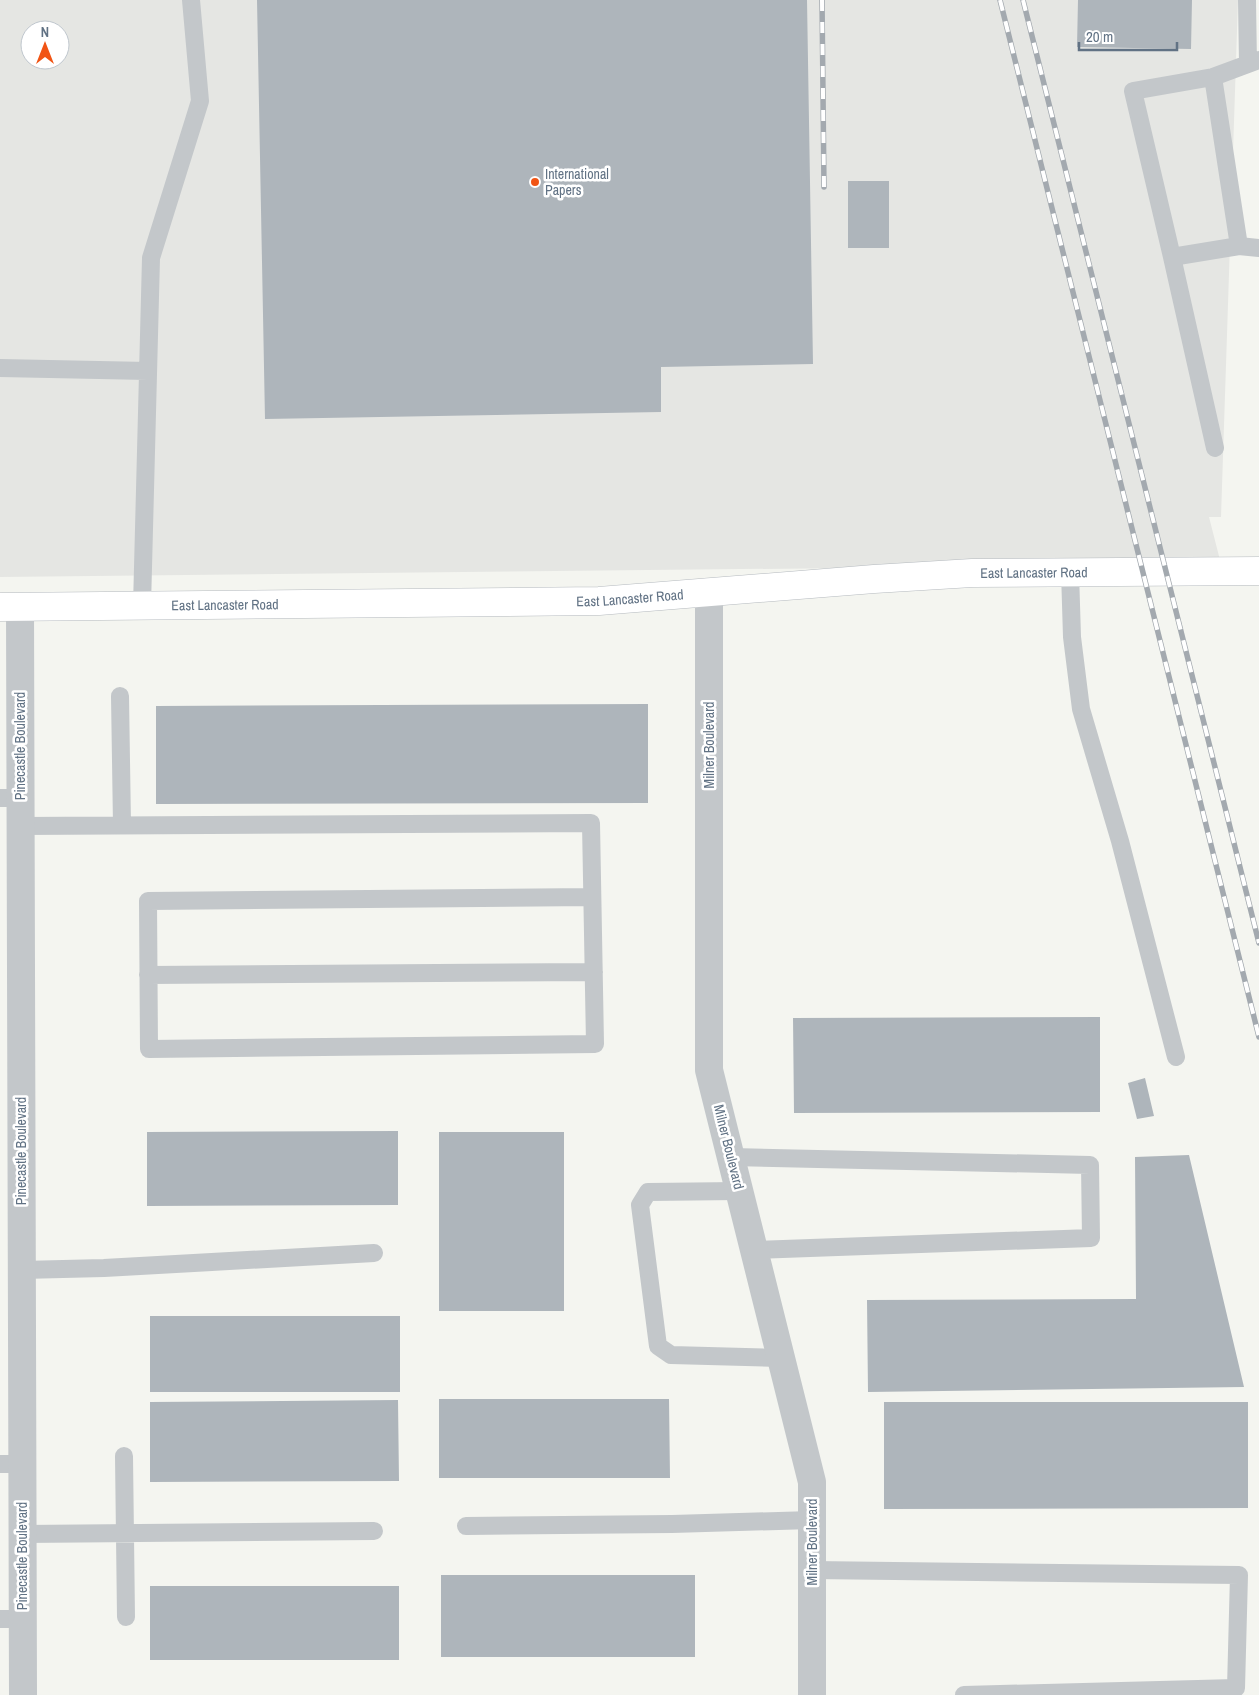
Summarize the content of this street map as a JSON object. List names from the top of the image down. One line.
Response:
{"streets":{"street":["East Lancaster Road","Milner Boulevard","Pinecastle Boulevard"]},"crossings":[["East Lancaster Road","Milner Boulevard"],["East Lancaster Road","Pinecastle Boulevard"]],"places":["International Papers"],"scale_bar":"20 m","north":"top"}
